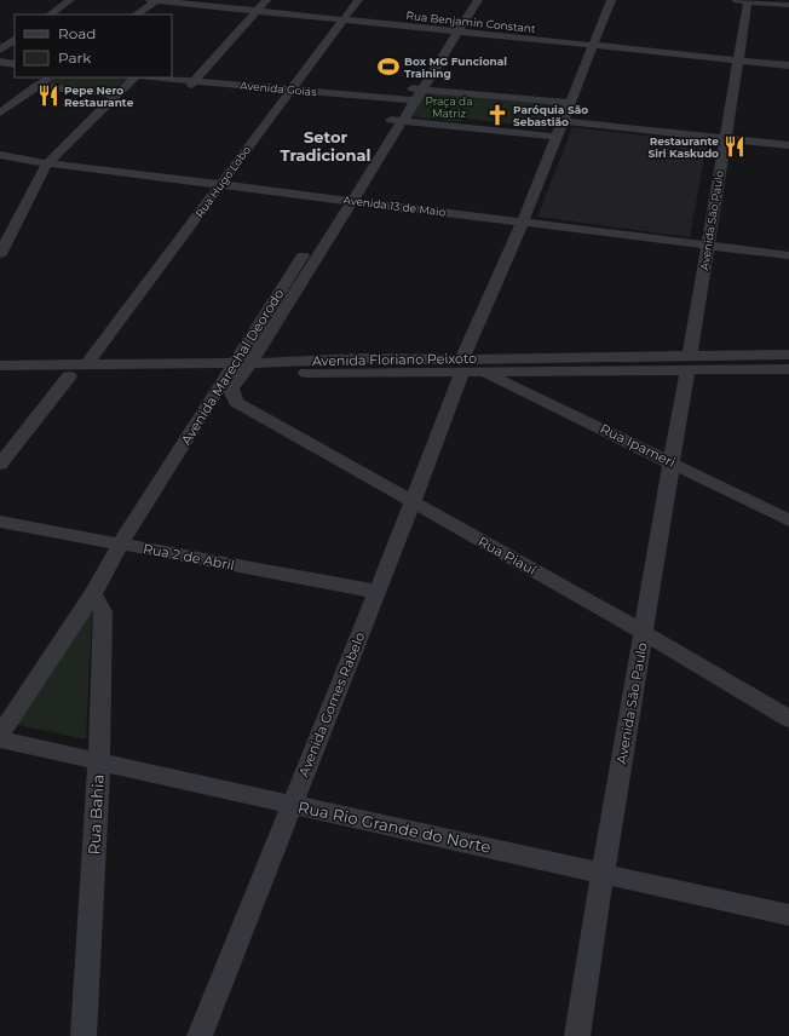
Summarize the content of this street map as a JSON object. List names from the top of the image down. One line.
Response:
{"streets":{"street":["Rua Benjamin Constant","Avenida Goiás","Rua Hugo Lobo","Avenida 13 de Maio","Avenida São Paulo","Avenida Floriano Peixoto","Avenida Marechal Deorodo","Rua Ipameri","Rua Piauí","Rua 2 de Abril","Avenida Gomes Rabelo","Rua Bahia","Rua Rio Grande do Norte"]},"crossings":[["Rua Benjamin Constant","Rua Hugo Lobo"],["Rua Benjamin Constant","Avenida São Paulo"],["Rua Benjamin Constant","Avenida Marechal Deorodo"],["Rua Benjamin Constant","Avenida Gomes Rabelo"],["Avenida Goiás","Rua Hugo Lobo"],["Avenida Goiás","Avenida Marechal Deorodo"],["Avenida Goiás","Avenida Gomes Rabelo"],["Rua Hugo Lobo","Avenida 13 de Maio"],["Rua Hugo Lobo","Avenida Floriano Peixoto"],["Avenida 13 de Maio","Avenida São Paulo"],["Avenida 13 de Maio","Avenida Marechal Deorodo"],["Avenida 13 de Maio","Avenida Gomes Rabelo"],["Avenida São Paulo","Avenida Floriano Peixoto"],["Avenida São Paulo","Rua Ipameri"],["Avenida São Paulo","Rua Piauí"],["Avenida São Paulo","Rua Rio Grande do Norte"],["Avenida Floriano Peixoto","Avenida Marechal Deorodo"],["Avenida Floriano Peixoto","Rua Ipameri"],["Avenida Floriano Peixoto","Rua Piauí"],["Avenida Floriano Peixoto","Avenida Gomes Rabelo"],["Avenida Marechal Deorodo","Rua Piauí"],["Avenida Marechal Deorodo","Rua 2 de Abril"],["Avenida Marechal Deorodo","Rua Bahia"],["Rua Piauí","Avenida Gomes Rabelo"],["Rua 2 de Abril","Avenida Gomes Rabelo"],["Avenida Gomes Rabelo","Rua Rio Grande do Norte"],["Rua Bahia","Rua Rio Grande do Norte"]],"districts":["Setor Tradicional"],"parks":["Praça da Matriz"],"places":{"sports":["Box MG Funcional Training"],"restaurant":["Pepe Nero Restaurante","Restaurante Siri Kaskudo"],"church":["Paróquia São Sebastião"]},"legend":["Road","Park"]}
